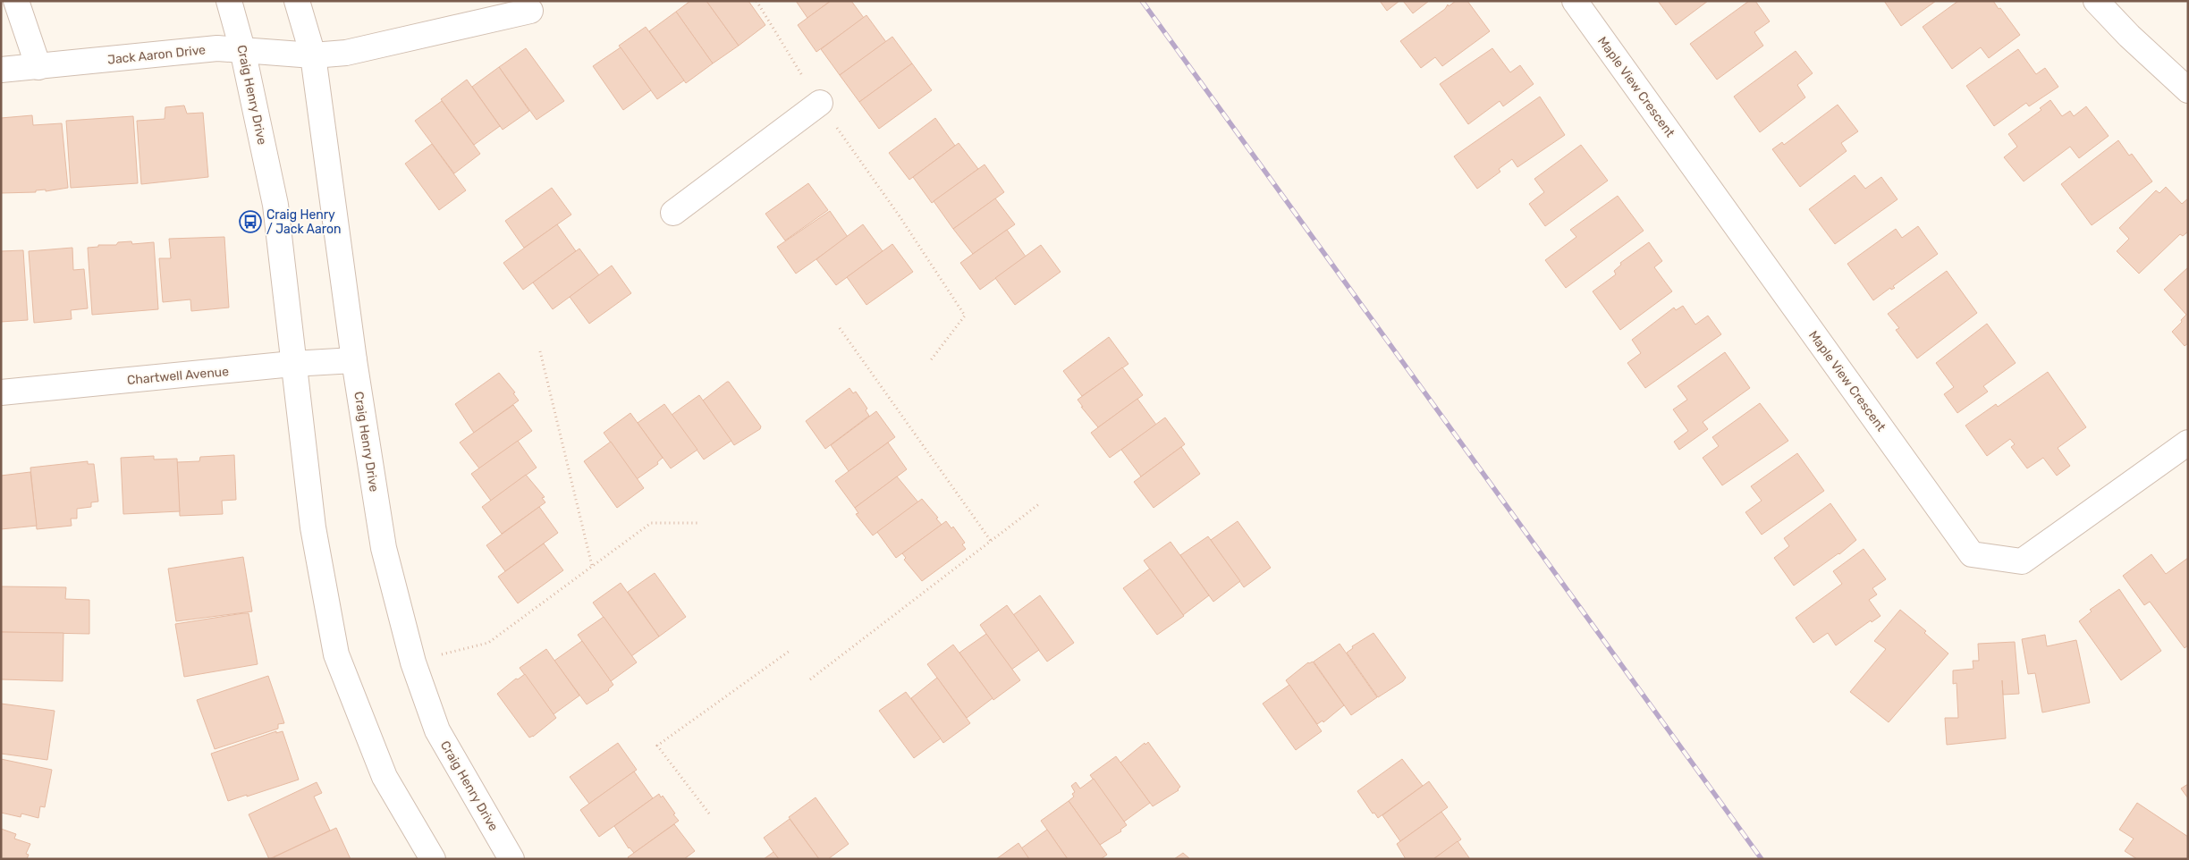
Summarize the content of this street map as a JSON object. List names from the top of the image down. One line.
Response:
{"streets":{"street":["Jack Aaron Drive","Maple View Crescent","Craig Henry Drive","Chartwell Avenue"]},"crossings":[["Jack Aaron Drive","Craig Henry Drive"],["Craig Henry Drive","Chartwell Avenue"]],"places":{"bus stop":["Craig Henry / Jack Aaron"]}}
